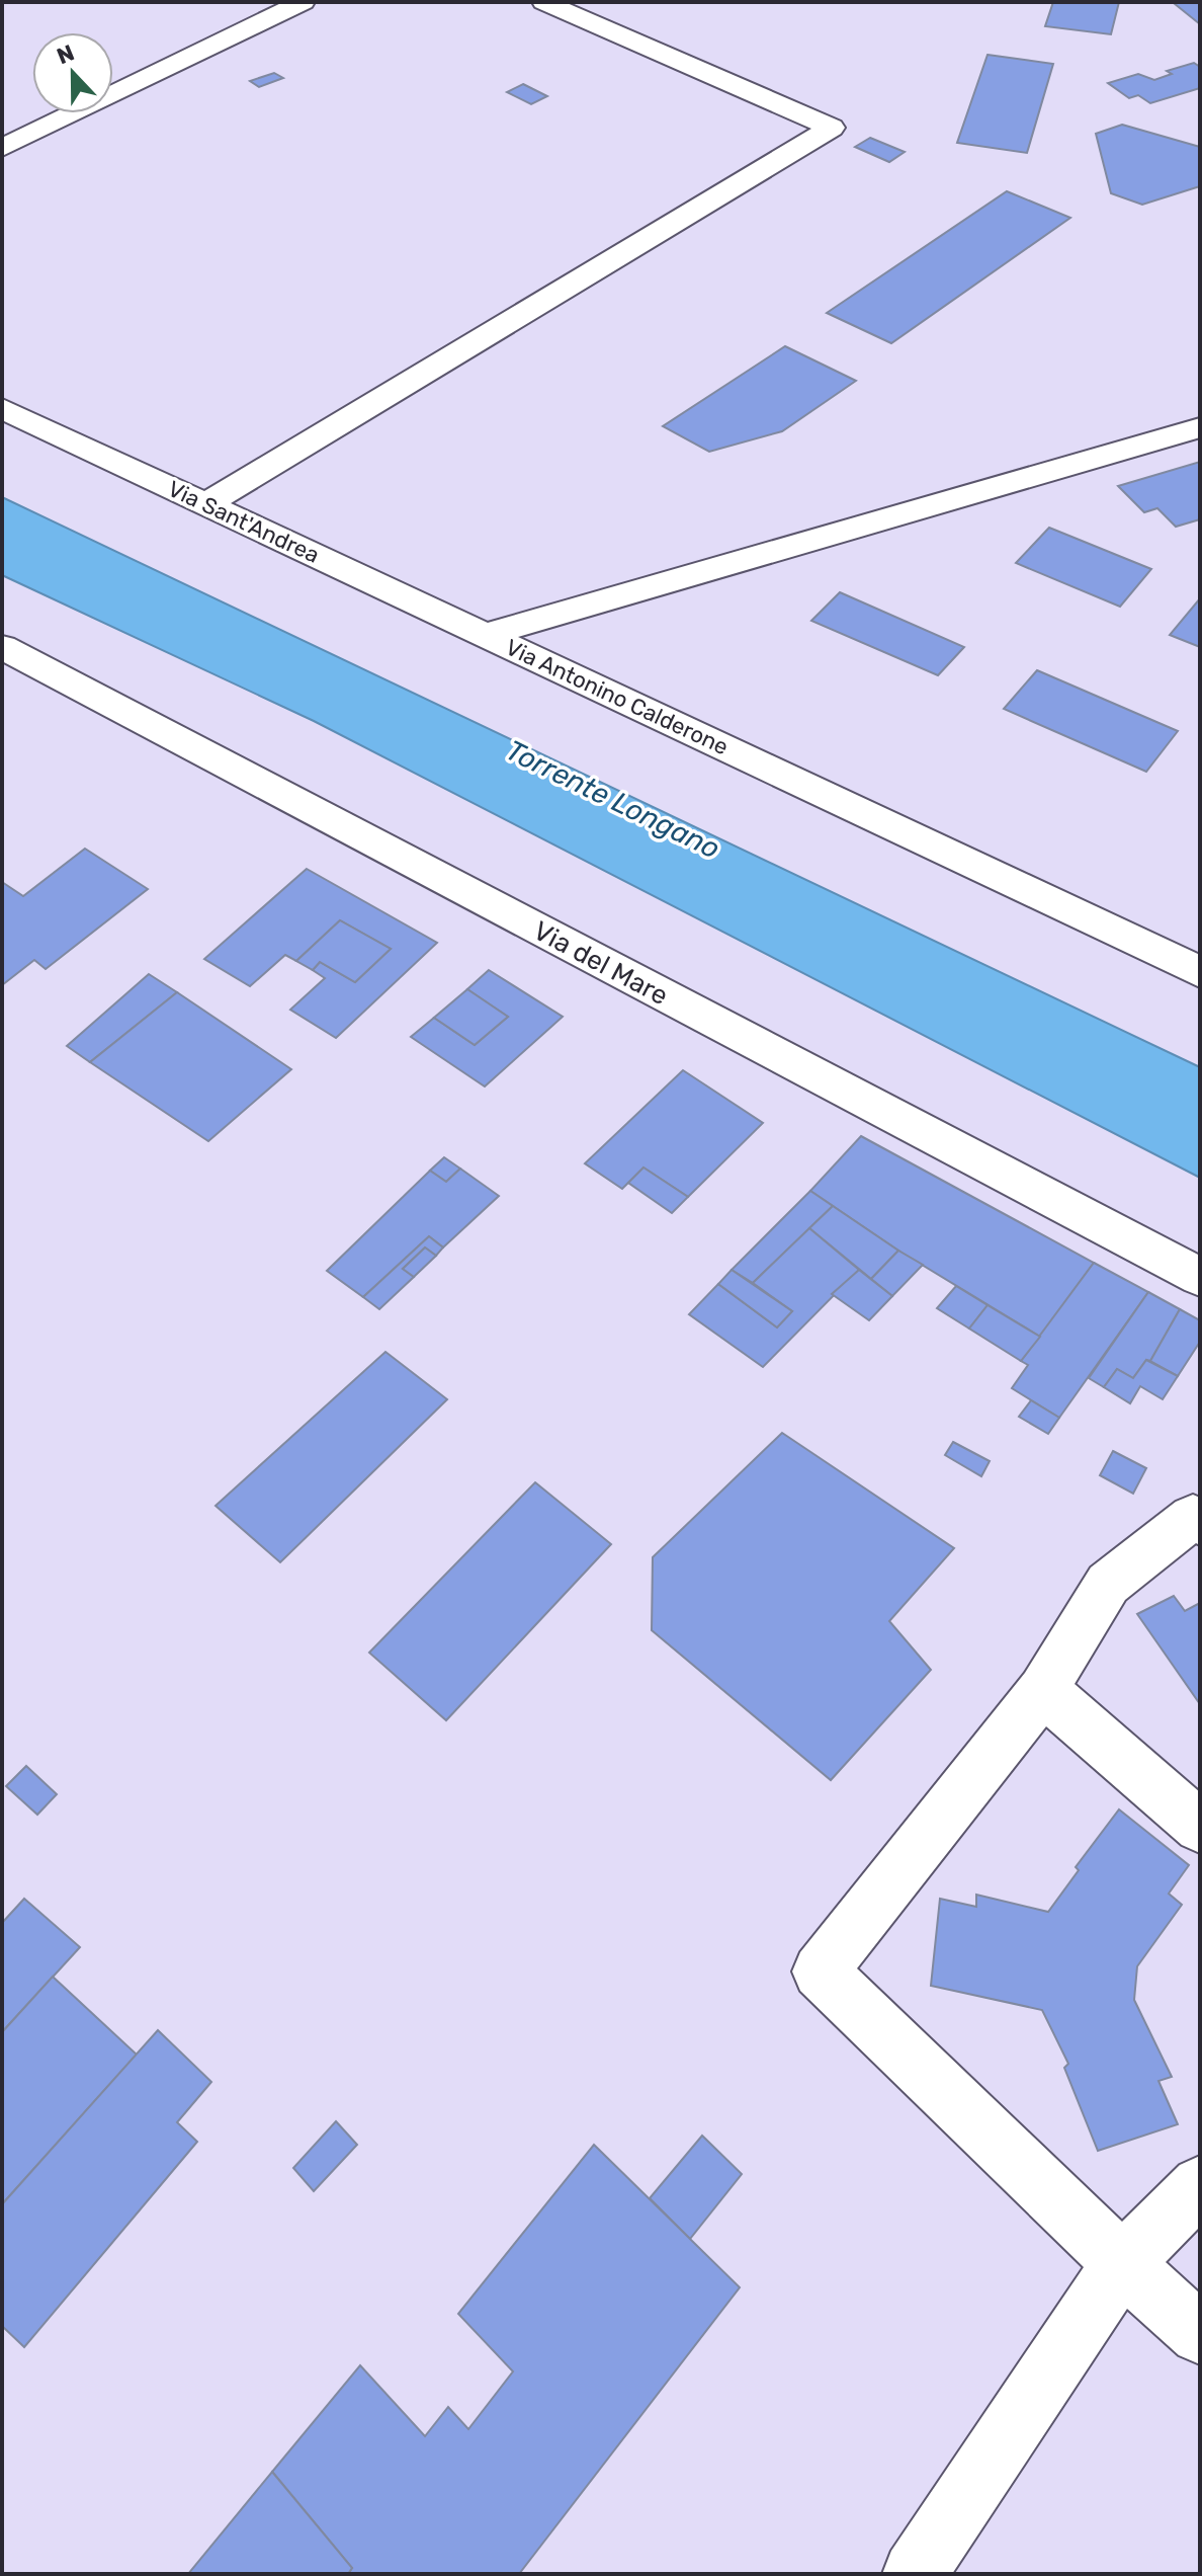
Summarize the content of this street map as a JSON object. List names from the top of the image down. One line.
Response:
{"streets":{"street":["Via Sant'Andrea","Via Antonino Calderone","Via del Mare"]},"crossings":[["Via Sant'Andrea","Via Antonino Calderone"]],"water":["Torrente Longano"],"north":"top"}
